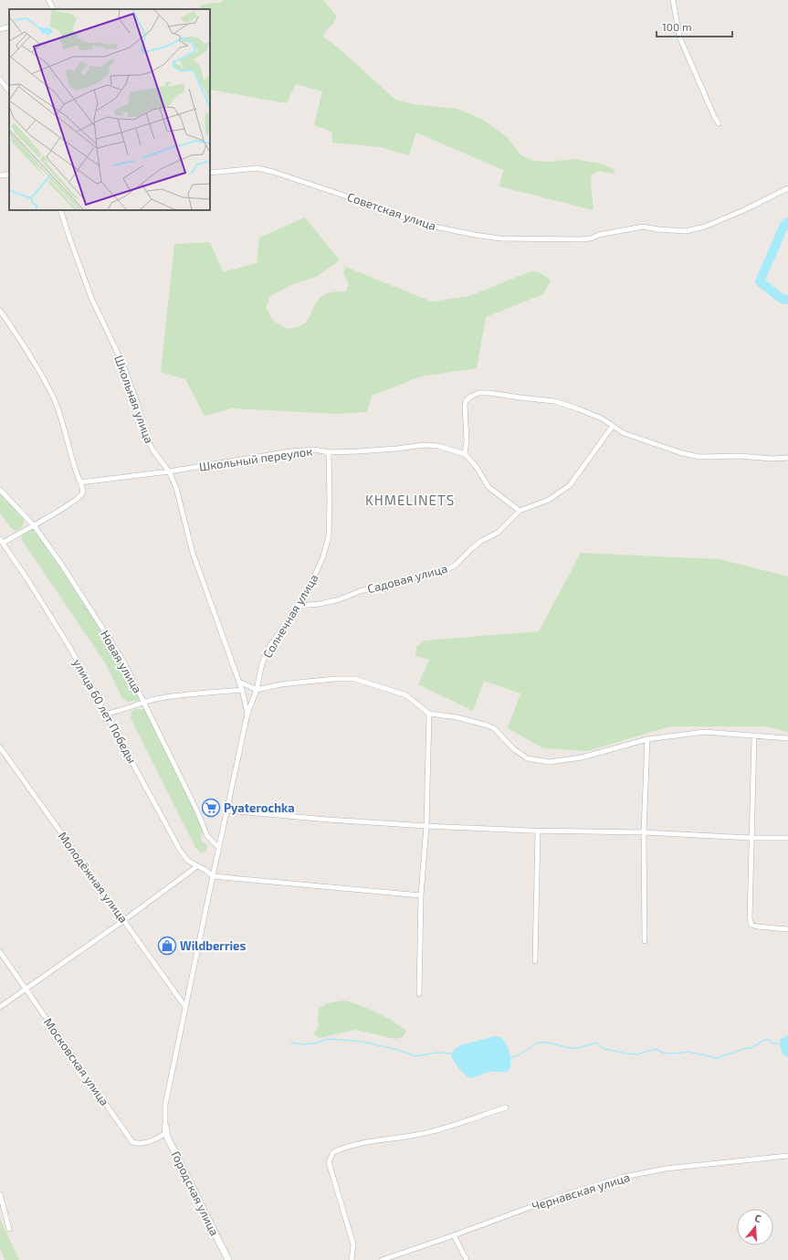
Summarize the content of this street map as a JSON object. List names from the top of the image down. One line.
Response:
{"streets":{"street":["Советская улица","Школьная улица","Школьный переулок","Садовая улица","Солнечная улица","Новая улица","улица 60 лет Победы","Молодёжная улица","Московская улица","Чернавская улица","Городская улица"]},"crossings":[["Школьная улица","Школьный переулок"],["Школьная улица","Солнечная улица"],["Школьный переулок","Садовая улица"],["Школьный переулок","Солнечная улица"],["Садовая улица","Солнечная улица"],["Солнечная улица","Новая улица"],["Солнечная улица","улица 60 лет Победы"],["Солнечная улица","Молодёжная улица"],["Солнечная улица","Московская улица"],["Солнечная улица","Городская улица"],["Московская улица","Городская улица"]],"districts":["KHMELINETS"],"places":{"supermarket":["Pyaterochka"],"shop":["Wildberries"]},"scale_bar":"100 m","north":"top"}
